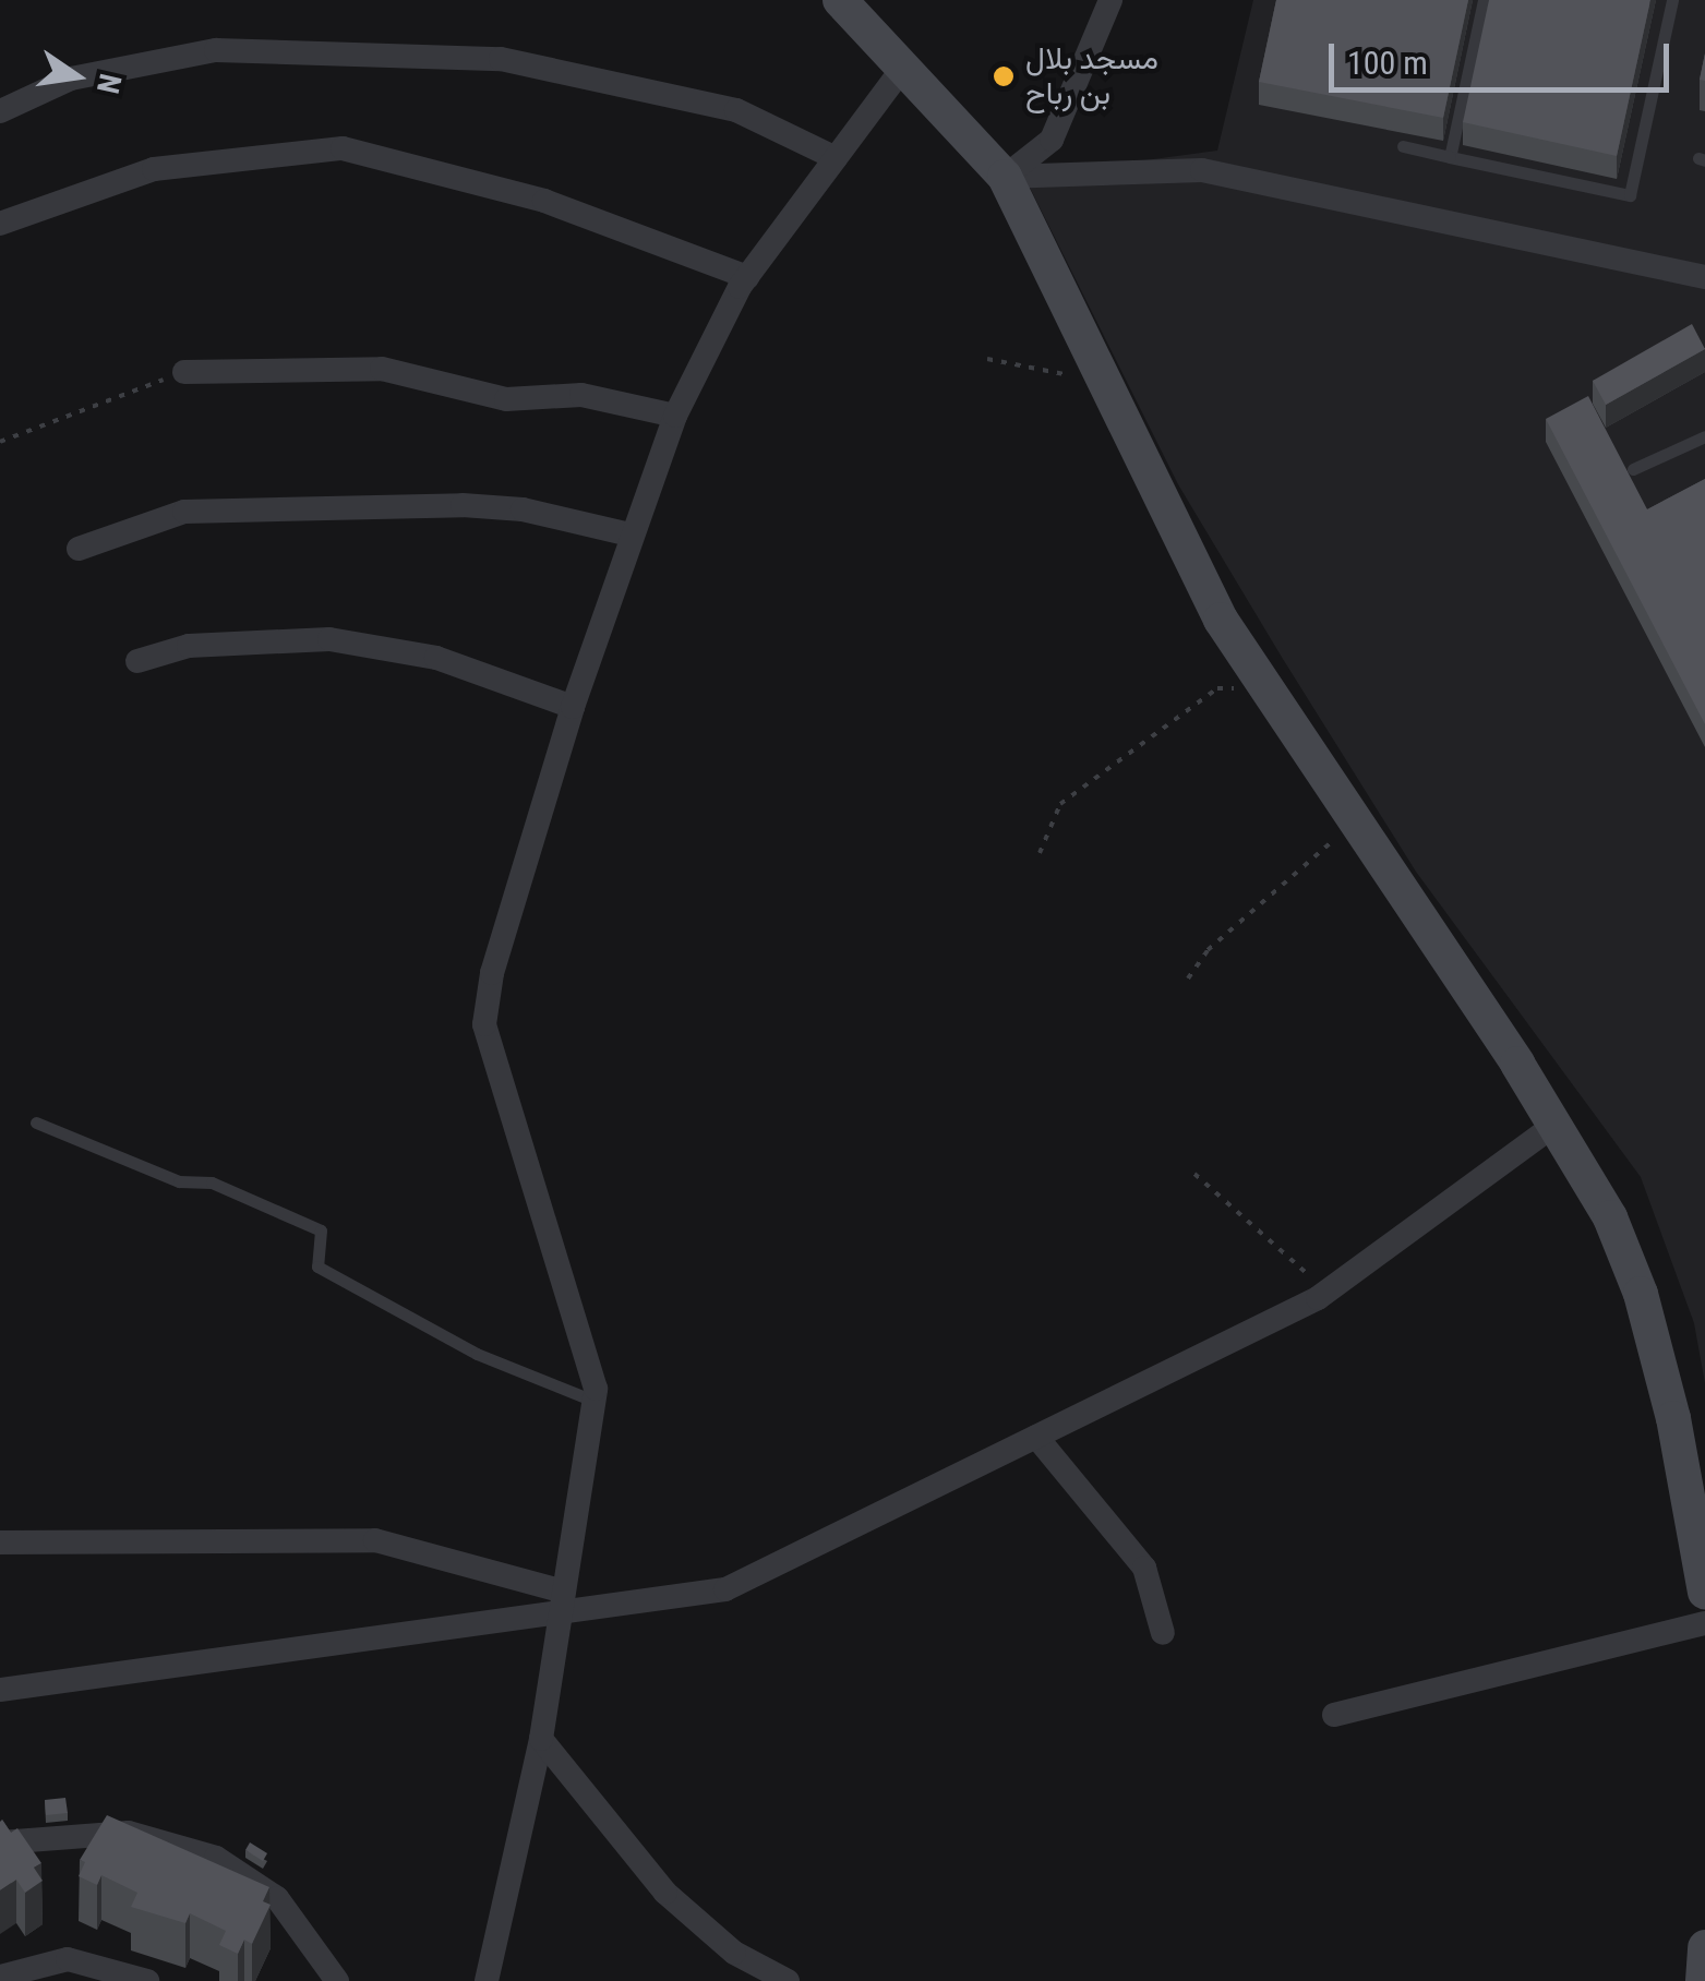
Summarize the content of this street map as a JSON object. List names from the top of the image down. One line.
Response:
{"places":["مسجد بلال بن رباح"],"scale_bar":"100 m","north":"right"}
